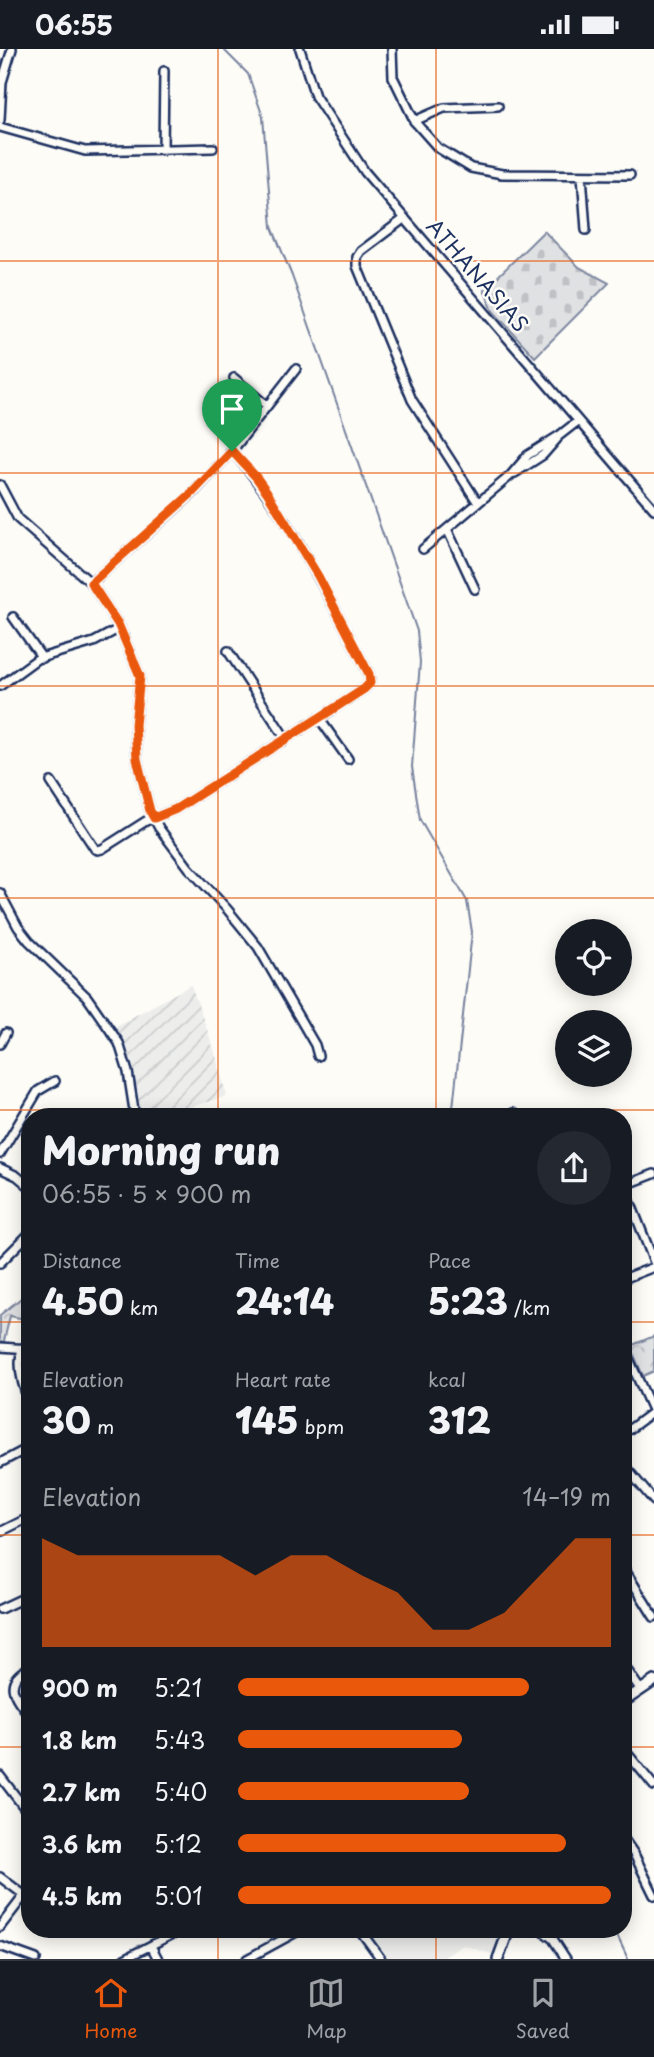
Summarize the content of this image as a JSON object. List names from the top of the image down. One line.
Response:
{"streets":{"street":["ATHANASIAS"]},"page":{"status":"06:55","heading":["Morning run","06:55 · 5 × 900 m"],"stats":[["Distance","4.50 km"],["Time","24:14"],["Pace","5:23 /km"],["Elevation","30 m"],["Heart rate","145 bpm"],["kcal","312"]],"chart":["Elevation","14–19 m"],"list":[{"name":"900 m","note":"5:21"},{"name":"1.8 km","note":"5:43"},{"name":"2.7 km","note":"5:40"},{"name":"3.6 km","note":"5:12"},{"name":"4.5 km","note":"5:01"}],"tabs":["Home","Map","Saved"]}}
